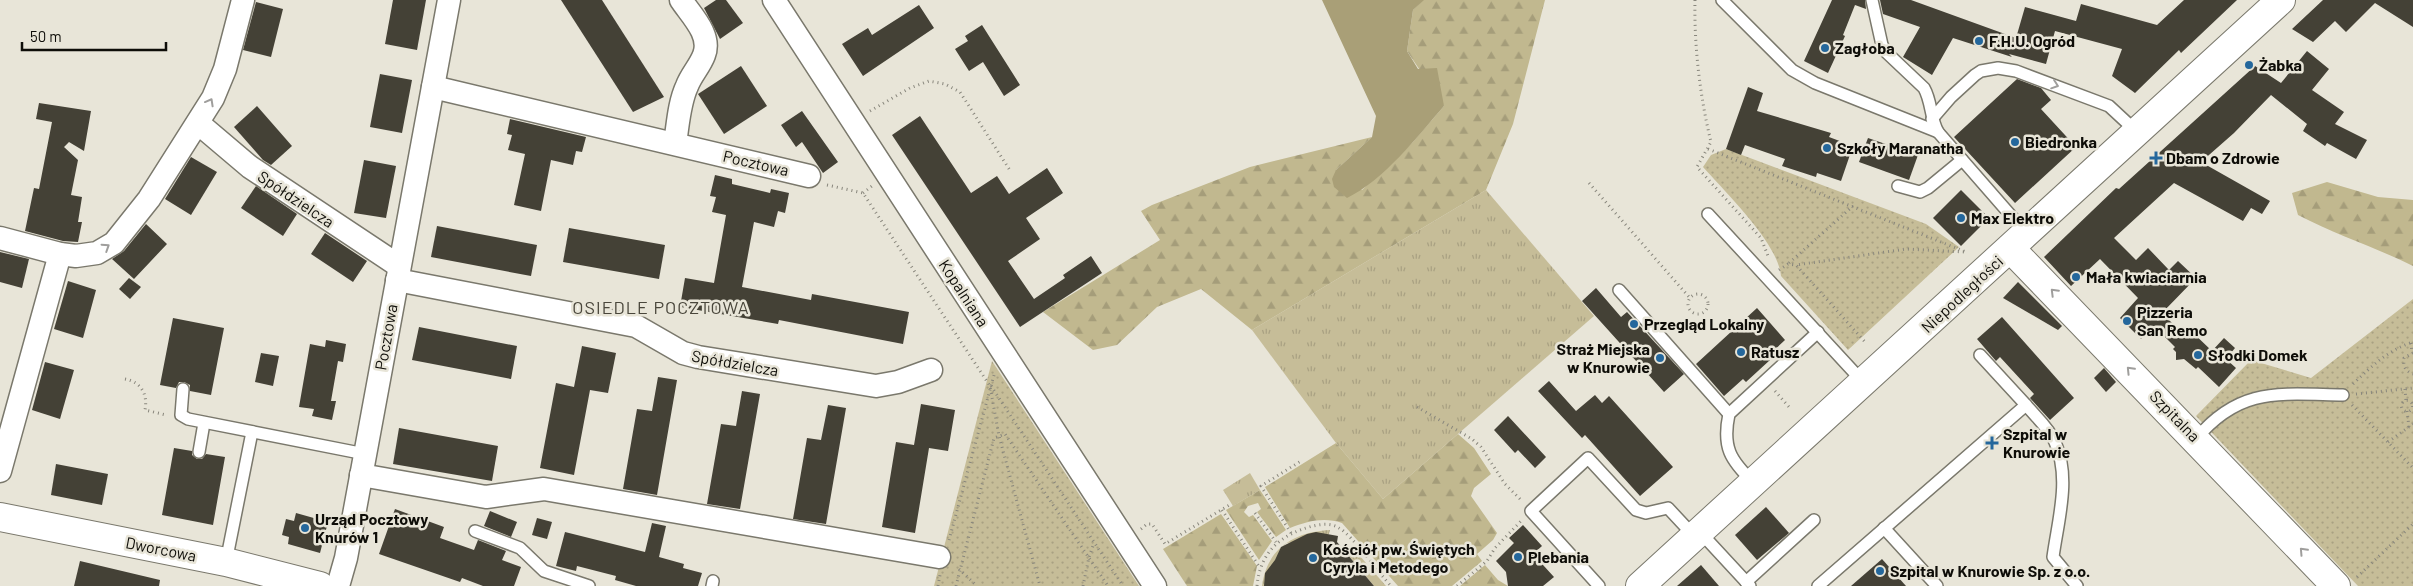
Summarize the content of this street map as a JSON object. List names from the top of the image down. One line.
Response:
{"streets":{"main road":["Niepodległości","Szpitalna","Dworcowa"],"street":["Pocztowa","Spółdzielcza","Kopalniana"]},"crossings":[["Pocztowa","Spółdzielcza"],["Niepodległości","Szpitalna"]],"one_way":["Szpitalna"],"districts":["OSIEDLE POCZTOWA"],"places":{"other":["F.H.U. Ogród","Zagłoba","Żabka","Biedronka","Szkoły Maranatha","Max Elektro","Mała kwiaciarnia","Pizzeria San Remo","Przegląd Lokalny","Ratusz","Słodki Domek","Straż Miejska w Knurowie","Urząd Pocztowy Knurów 1","Plebania","Kościół pw. Świętych Cyryla i Metodego","Szpital w Knurowie Sp. z o.o."],"health":["Dbam o Zdrowie","Szpital w Knurowie"]},"scale_bar":"50 m"}
